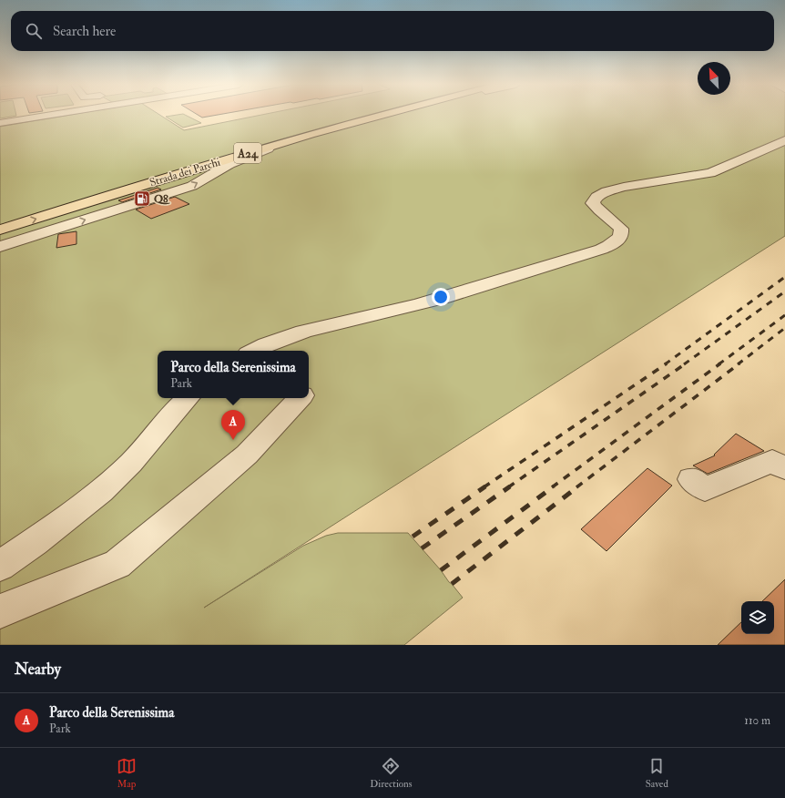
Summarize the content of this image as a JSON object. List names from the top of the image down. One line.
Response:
{"streets":{"highway":["A24","Strada dei Parchi"]},"places":{"fuel station":["Q8"]},"north":"top left","page":{"search":"Search here","popup":["Parco della Serenissima","Park"],"pins":"A","heading":"Nearby","list":[{"mark":"A","name":"Parco della Serenissima","note":"Park","value":"110 m"}],"nav":["Map","Directions","Saved"]}}
